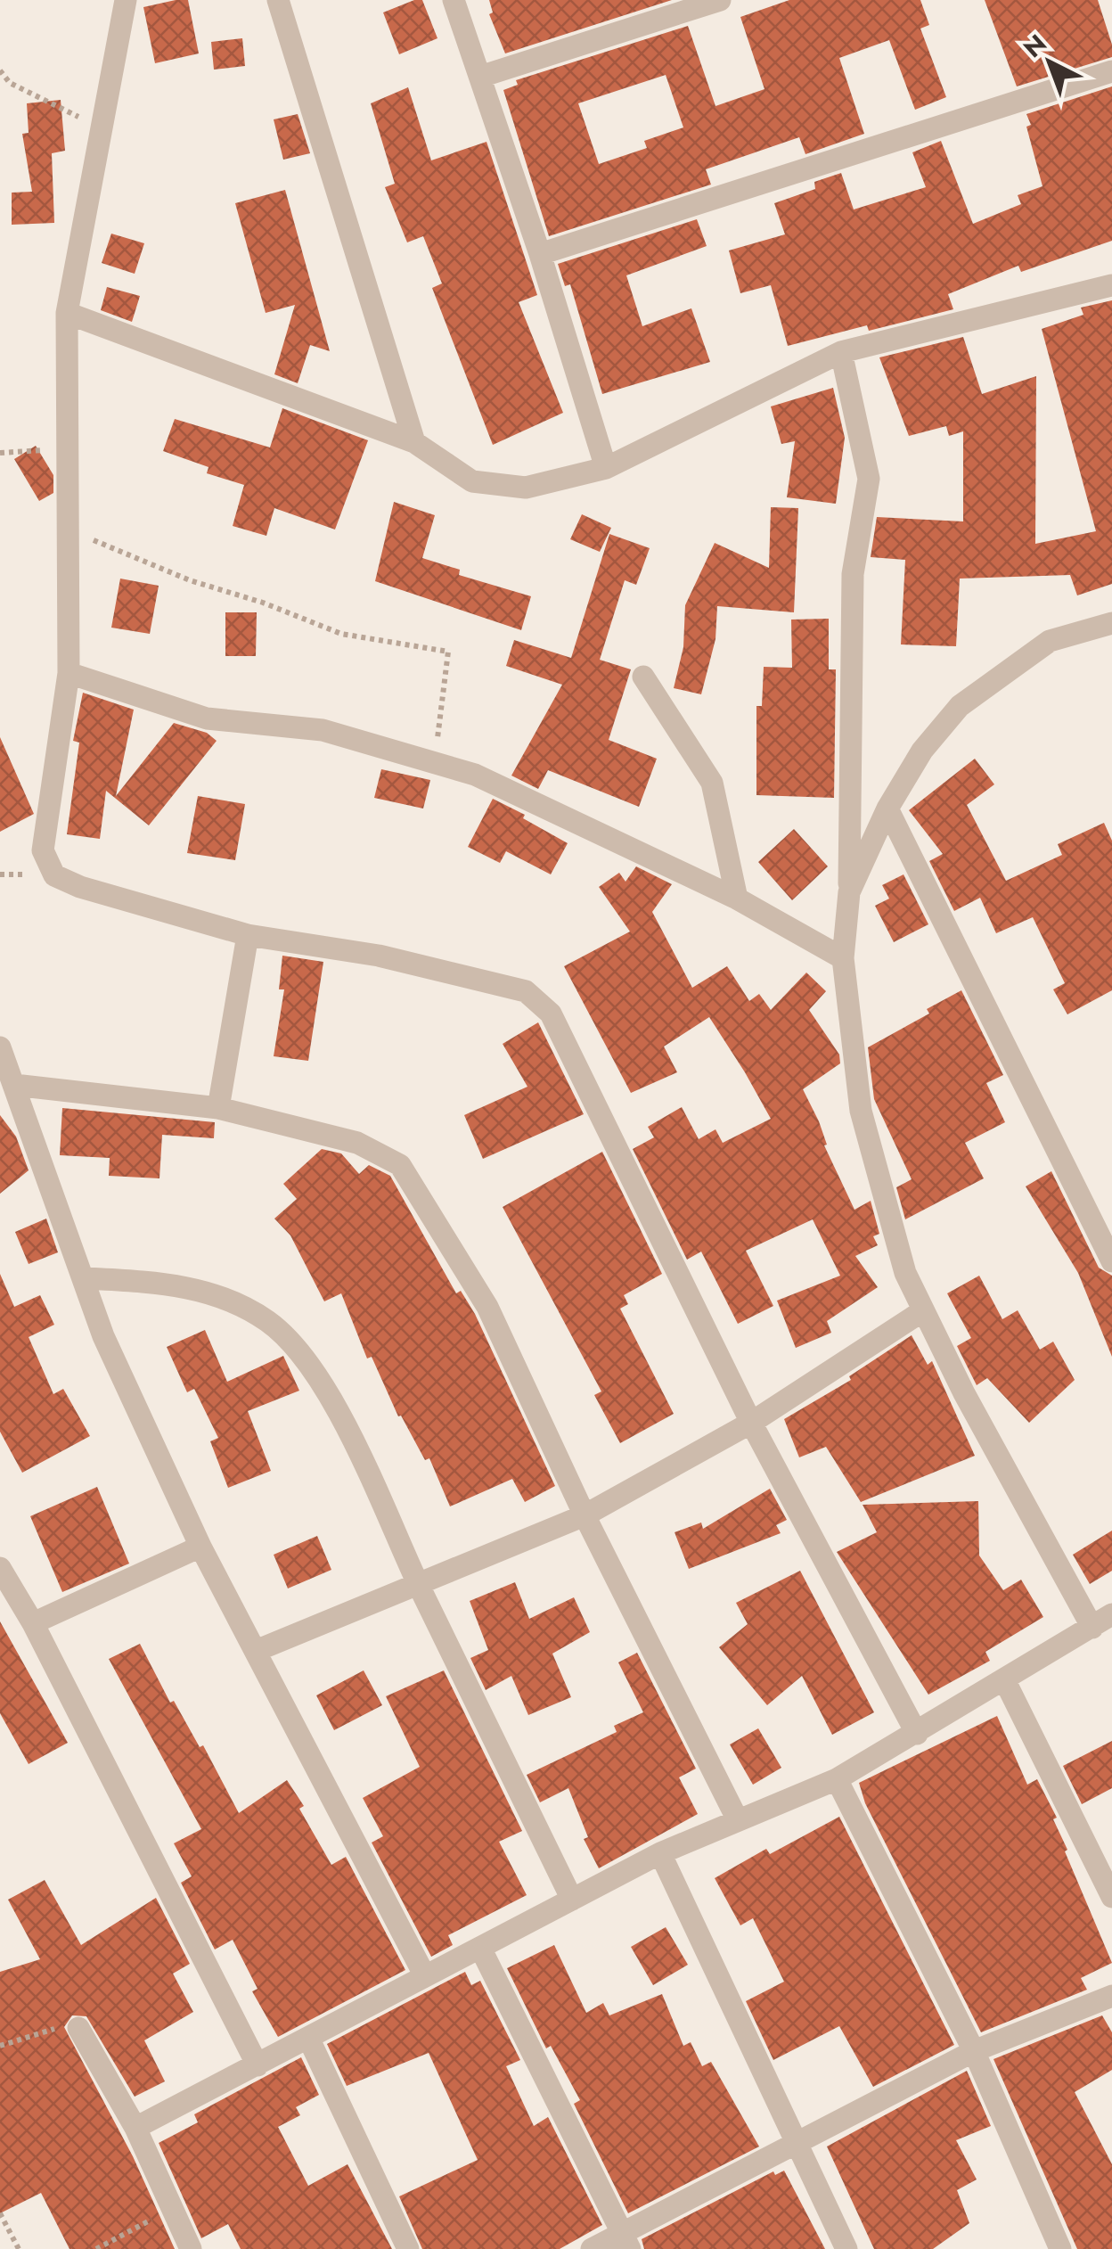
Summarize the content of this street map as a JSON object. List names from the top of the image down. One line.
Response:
{"north":"top left"}
